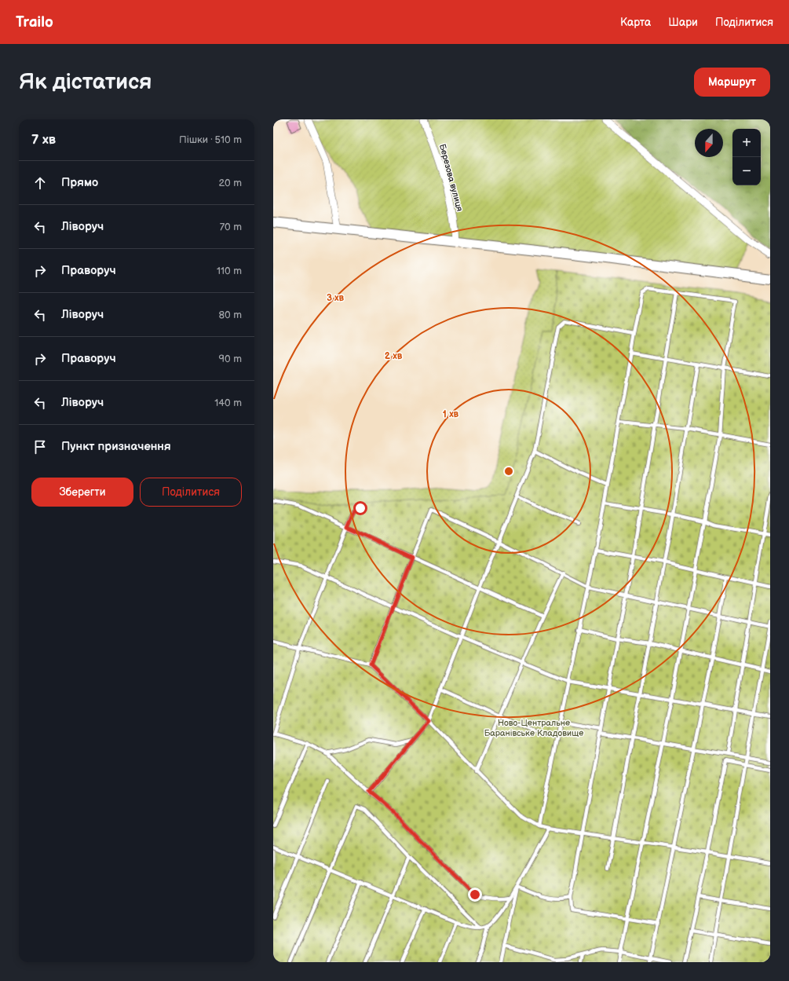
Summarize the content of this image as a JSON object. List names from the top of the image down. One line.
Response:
{"streets":{"street":["Березова вулиця"]},"parks":["Ново-Центральне Баранівське Кладовище"],"north":"bottom","page":{"header":"Trailo","nav":["Карта","Шари","Поділитися"],"buttons":["Маршрут",["Зберегти","Поділитися"]],"title":"Як дістатися","heading":["7 хв","Пішки · 510 m"],"map_buttons":["+","−"],"list":[["Прямо","20 m"],["Ліворуч","70 m"],["Праворуч","110 m"],["Ліворуч","80 m"],["Праворуч","90 m"],["Ліворуч","140 m"],"Пункт призначення"]},"rings":["3 хв","2 хв","1 хв"]}
